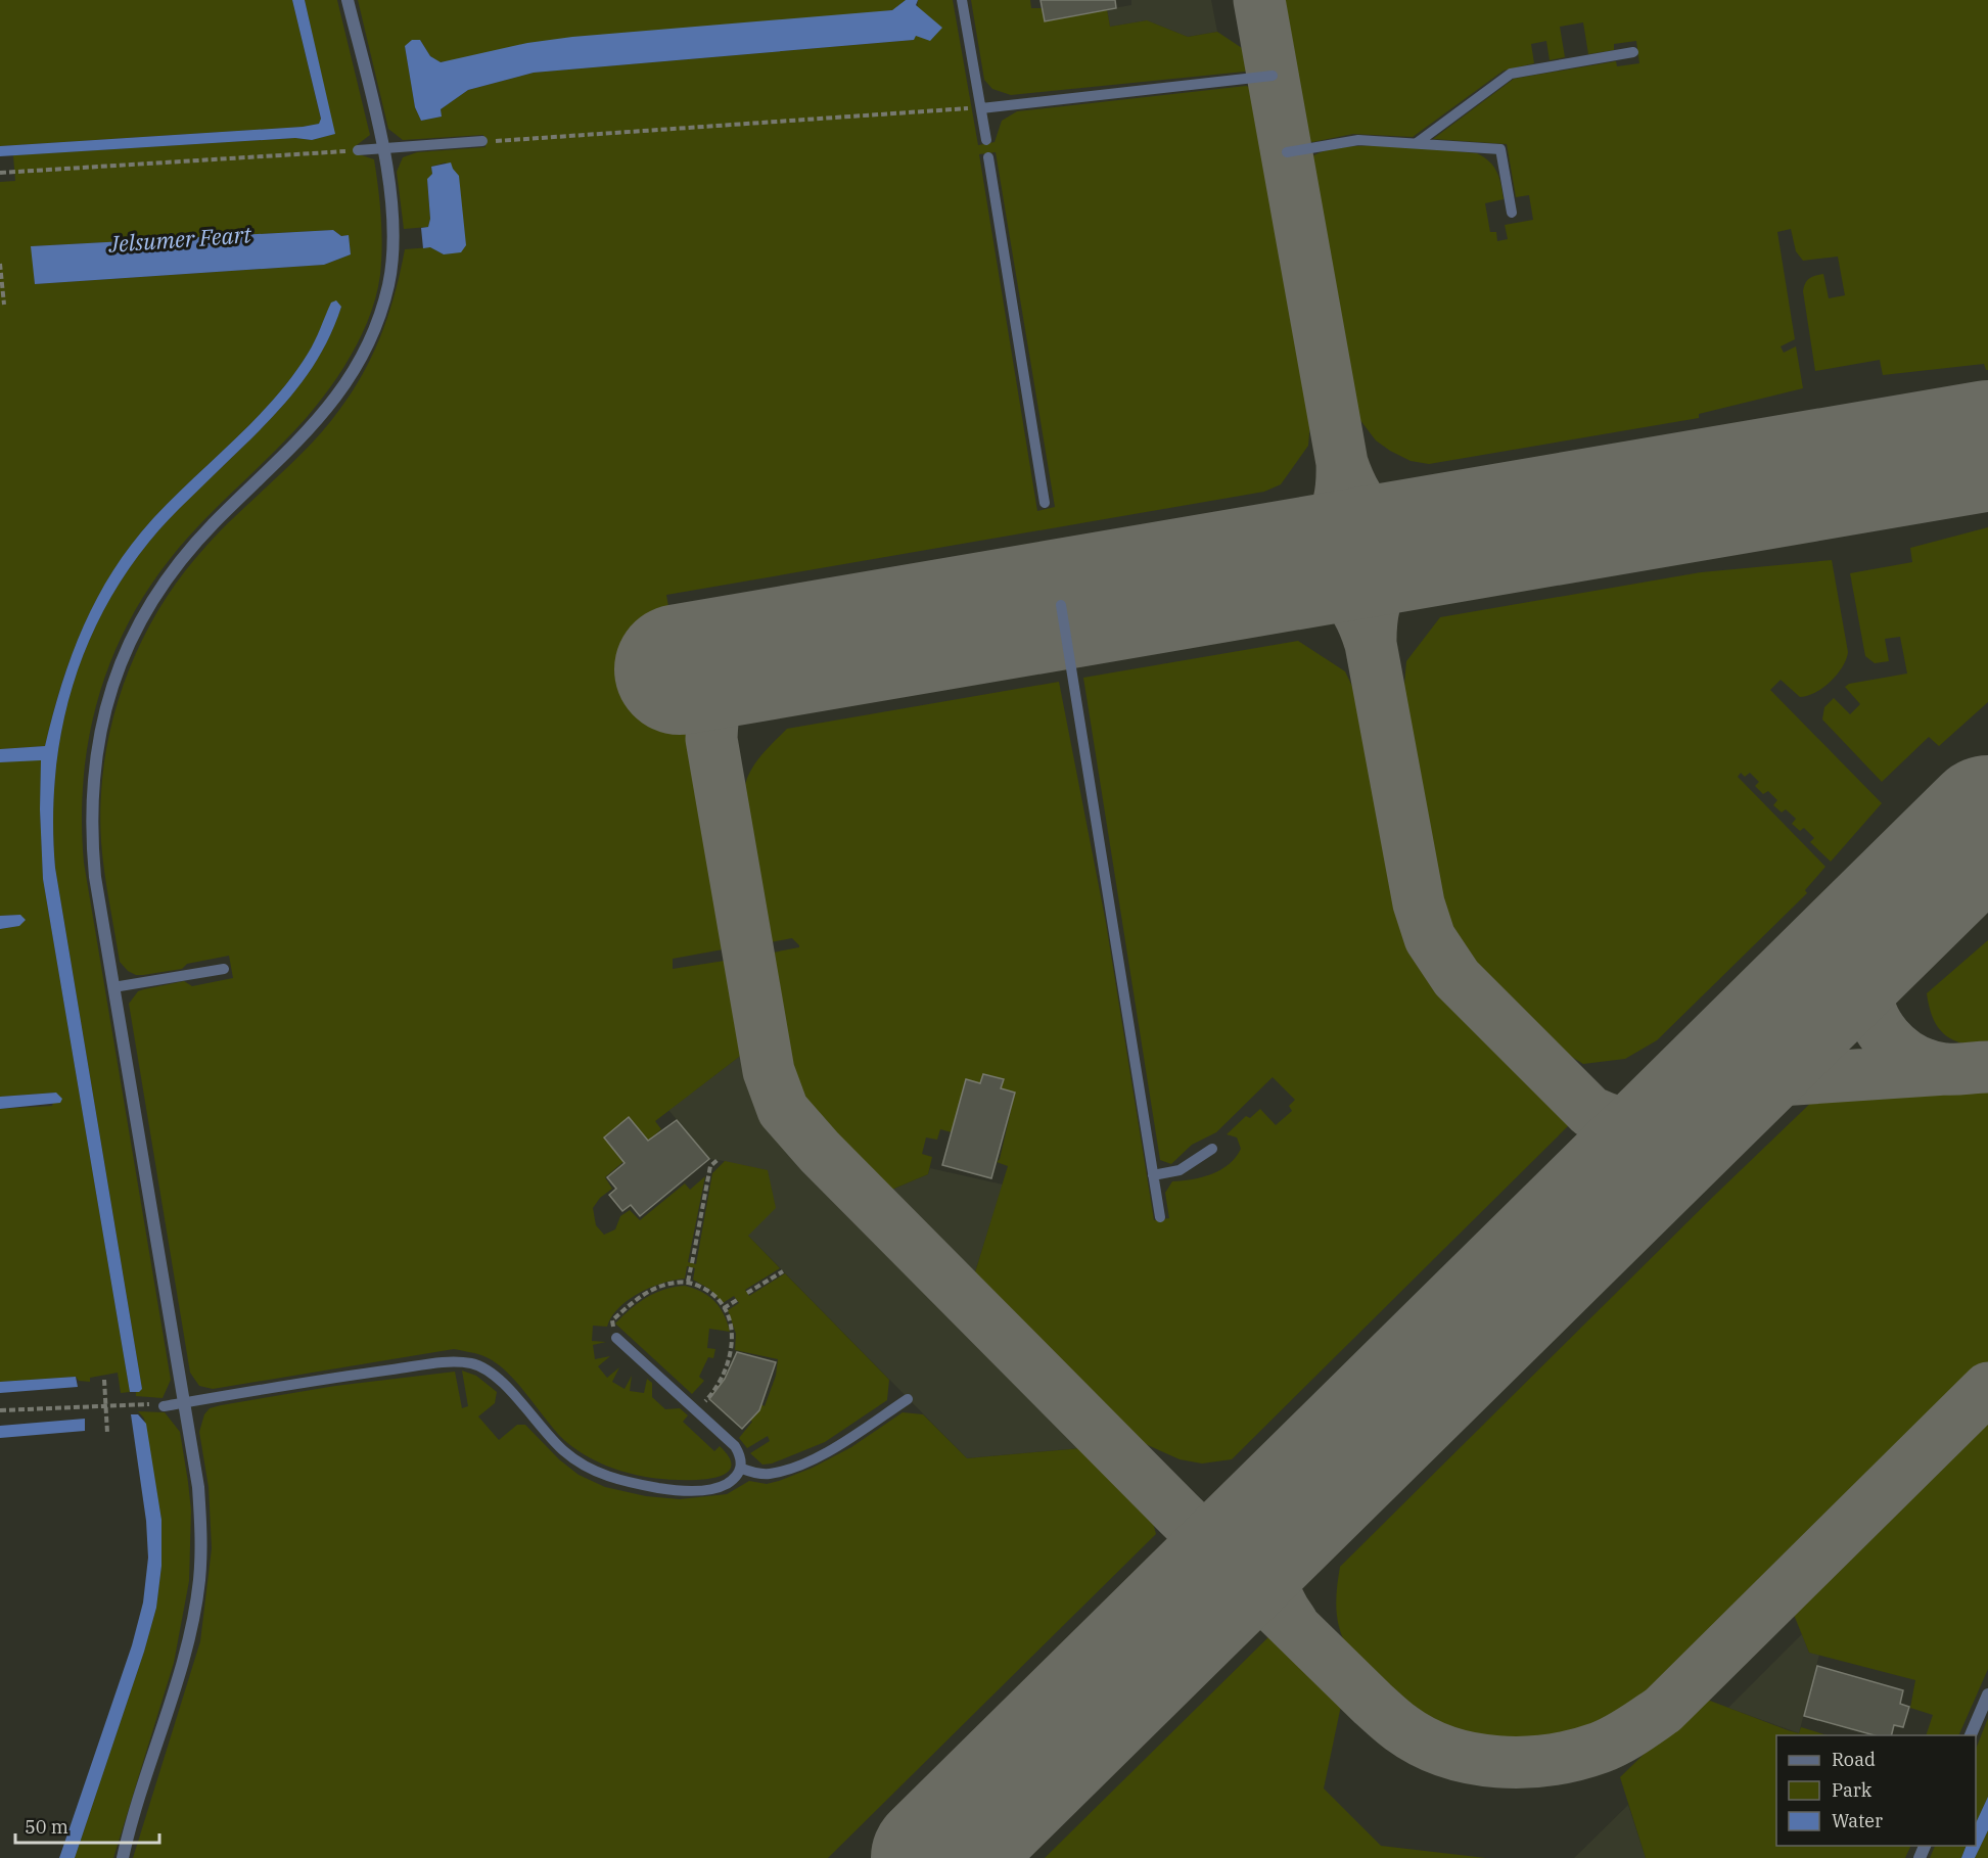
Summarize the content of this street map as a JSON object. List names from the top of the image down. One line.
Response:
{"water":["Jelsumer Feart"],"legend":["Road","Park","Water"],"scale_bar":"50 m"}
